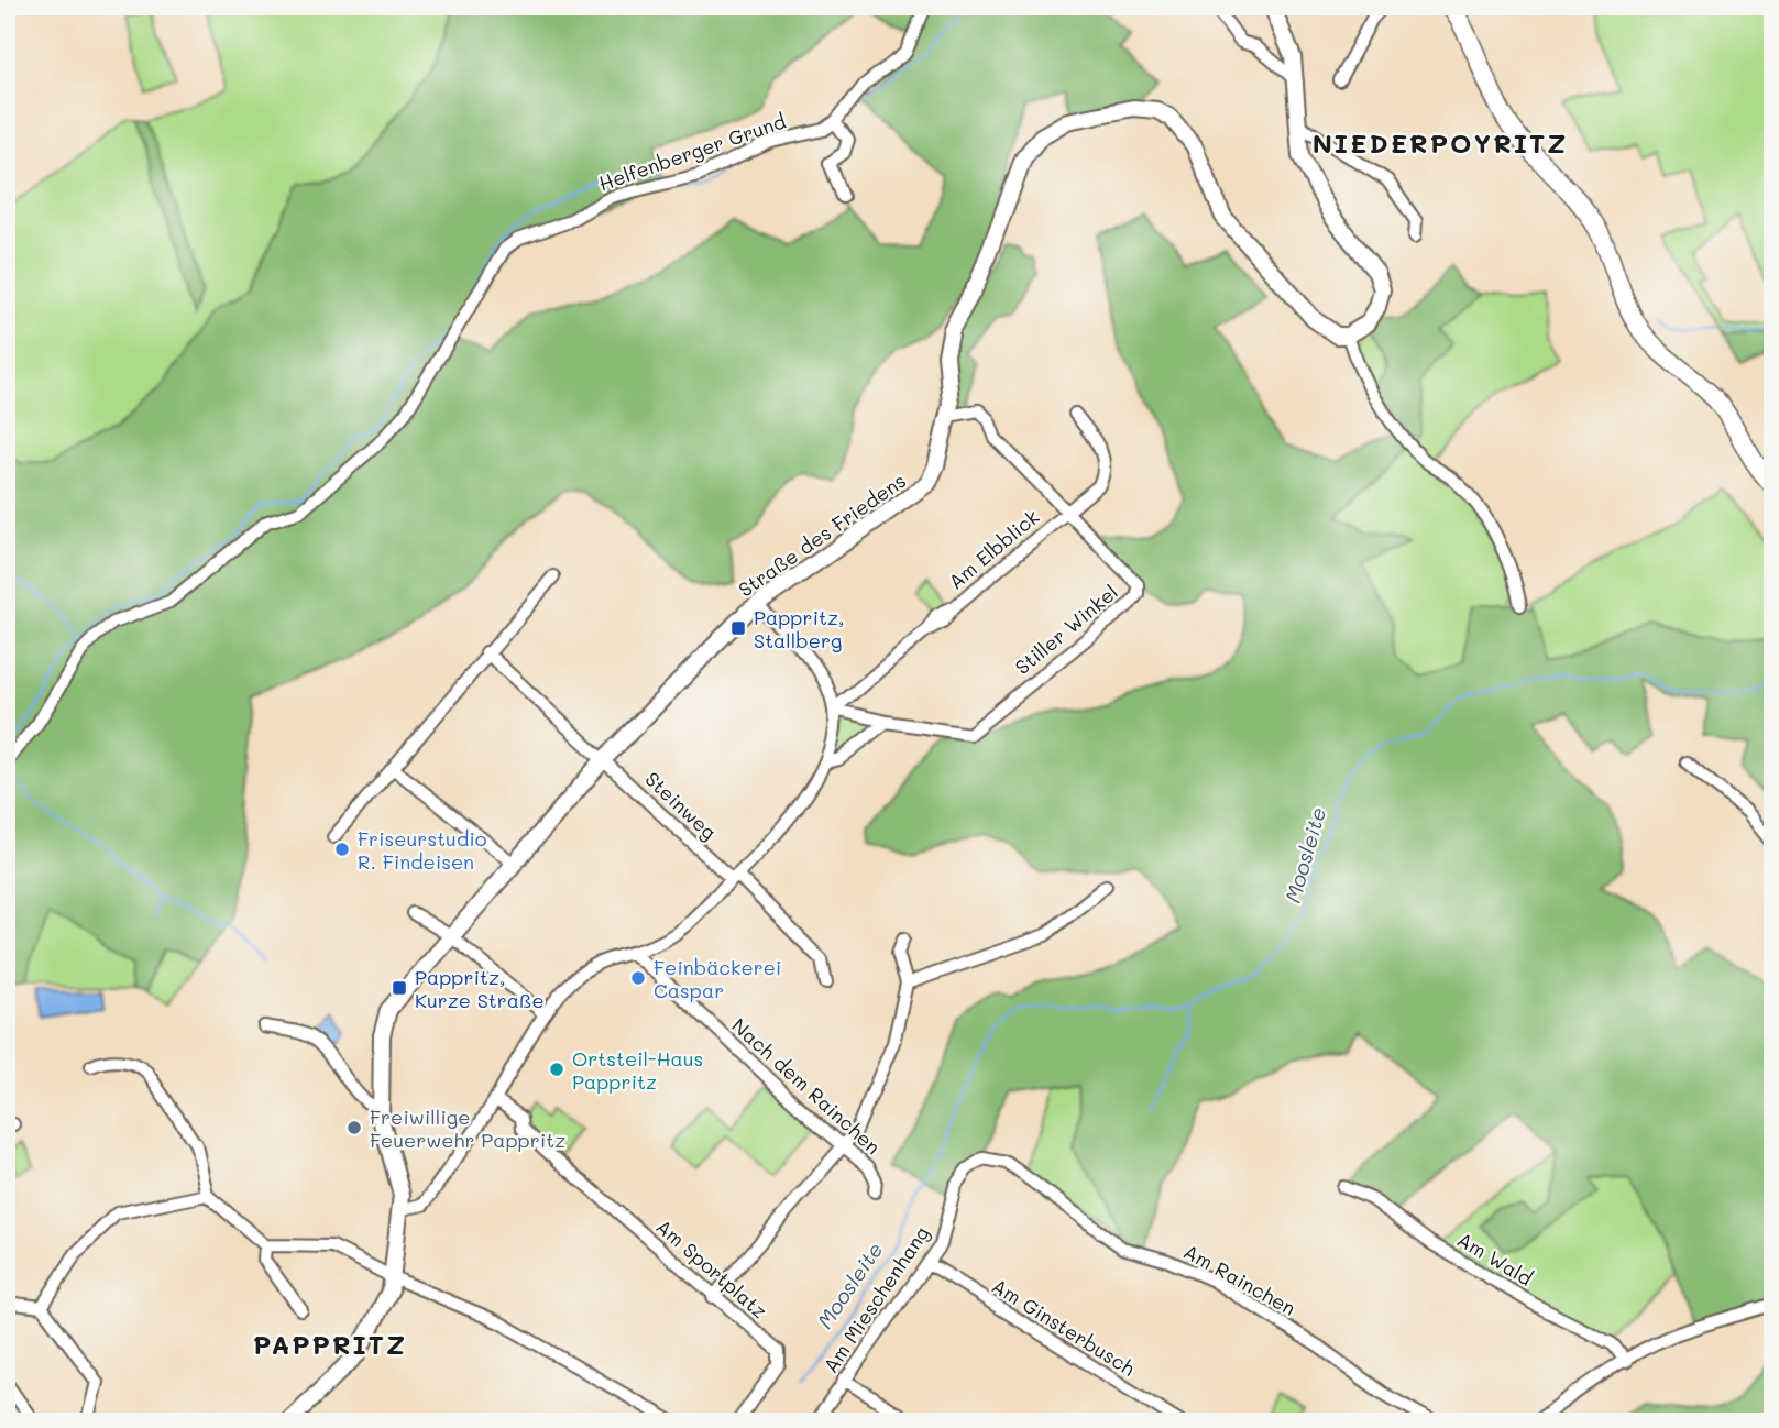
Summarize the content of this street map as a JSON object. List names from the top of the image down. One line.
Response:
{"streets":{"street":["Helfenberger Grund","Straße des Friedens","Am Elbblick","Stiller Winkel","Steinweg","Nach dem Rainchen","Am Wald","Am Sportplatz","Am Rainchen","Am Mieschenhang","Am Ginsterbusch"]},"crossings":[["Straße des Friedens","Am Elbblick"],["Straße des Friedens","Steinweg"],["Am Elbblick","Stiller Winkel"],["Am Rainchen","Am Mieschenhang"],["Am Mieschenhang","Am Ginsterbusch"]],"districts":["NIEDERPOYRITZ","PAPPRITZ"],"water":["Moosleite"],"places":{"transit":["Pappritz, Stallberg","Pappritz, Kurze Straße"],"other":["Friseurstudio R. Findeisen","Feinbäckerei Caspar","Ortsteil-Haus Pappritz","Freiwillige Feuerwehr Pappritz"]}}
